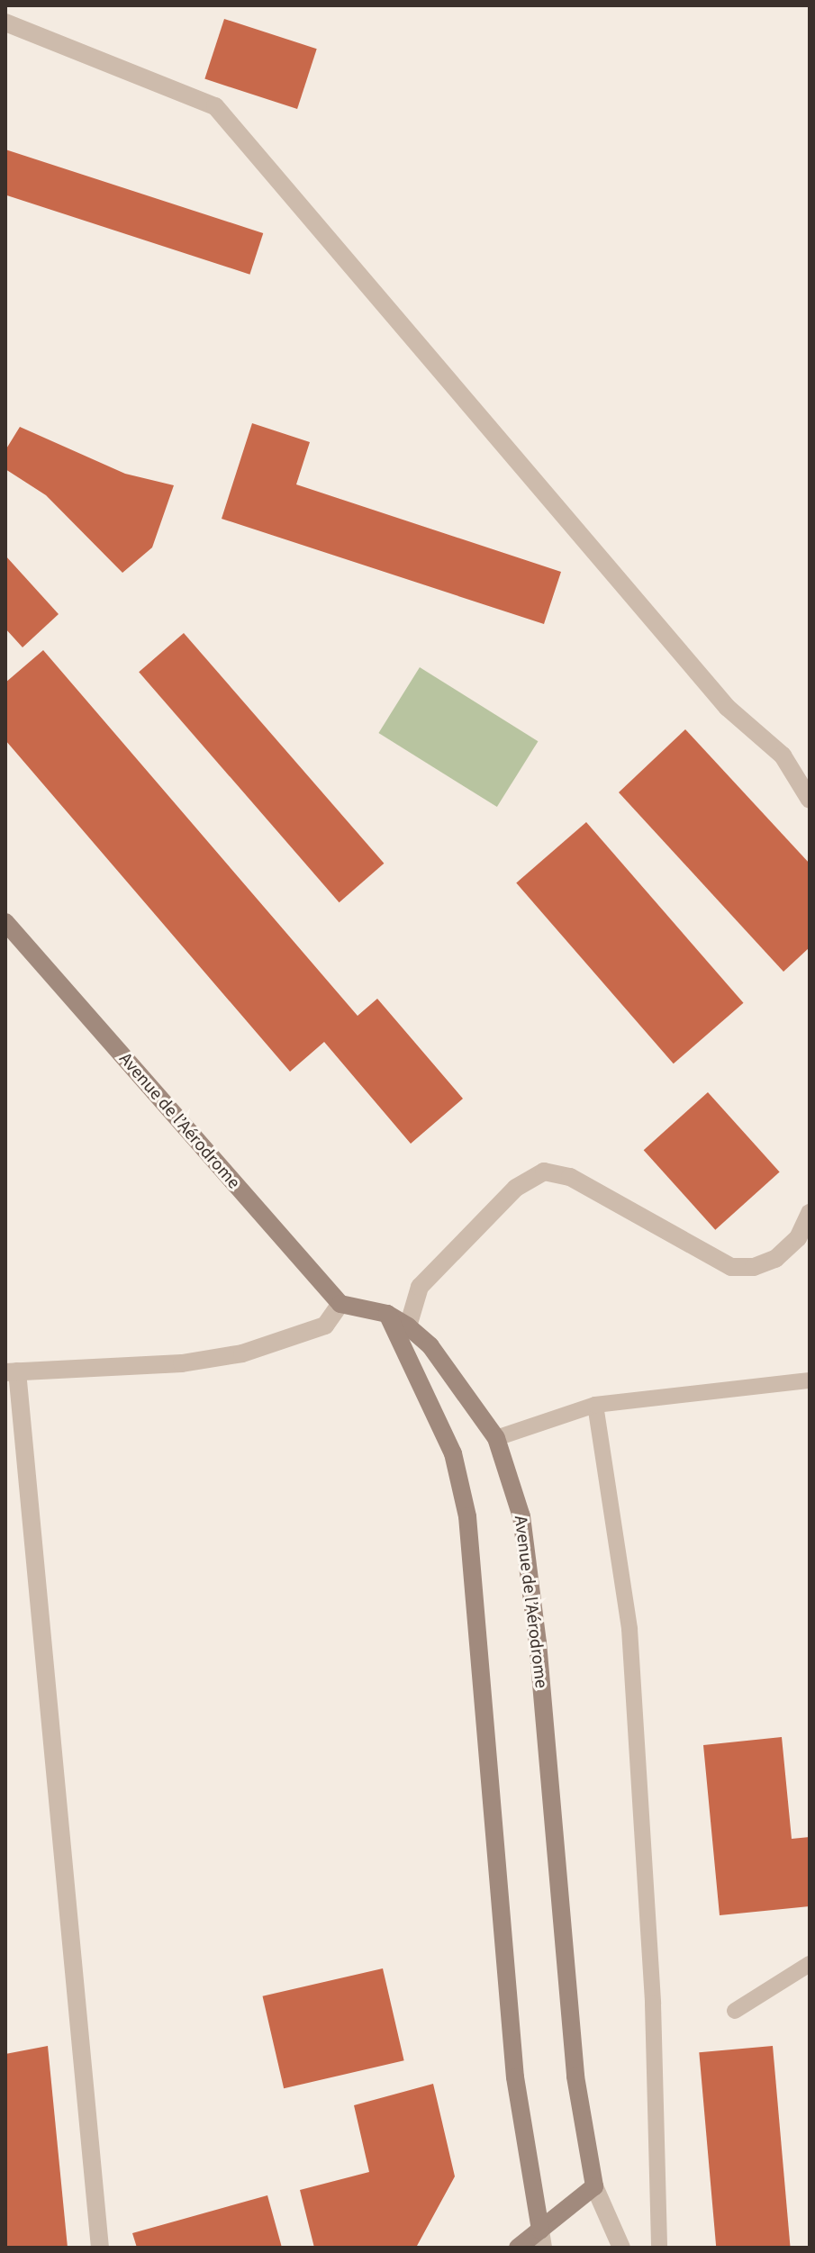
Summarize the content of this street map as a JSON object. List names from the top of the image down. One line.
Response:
{"streets":{"main road":["Avenue de l’Aérodrome"]}}
